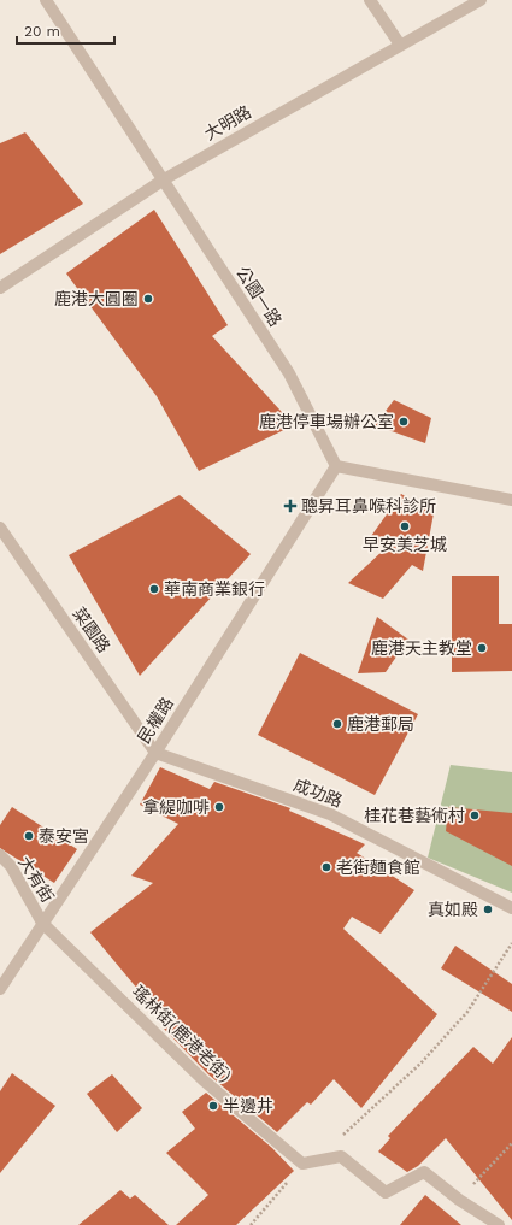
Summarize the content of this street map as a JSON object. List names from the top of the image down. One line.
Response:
{"streets":{"street":["大明路","公園一路","菜園路","民權路","成功路","大有街","瑤林街(鹿港老街)"]},"crossings":[["大明路","公園一路"],["公園一路","民權路"],["菜園路","民權路"],["菜園路","成功路"],["民權路","成功路"],["民權路","大有街"],["民權路","瑤林街(鹿港老街)"],["大有街","瑤林街(鹿港老街)"]],"places":{"other":["鹿港大圓圈","鹿港停車場辦公室","早安美芝城","華南商業銀行","鹿港天主教堂","鹿港郵局","拿緹咖啡","桂花巷藝術村","泰安宮","老街麵食館","真如殿","半邊井"],"health":["聰昇耳鼻喉科診所"]},"scale_bar":"20 m"}
